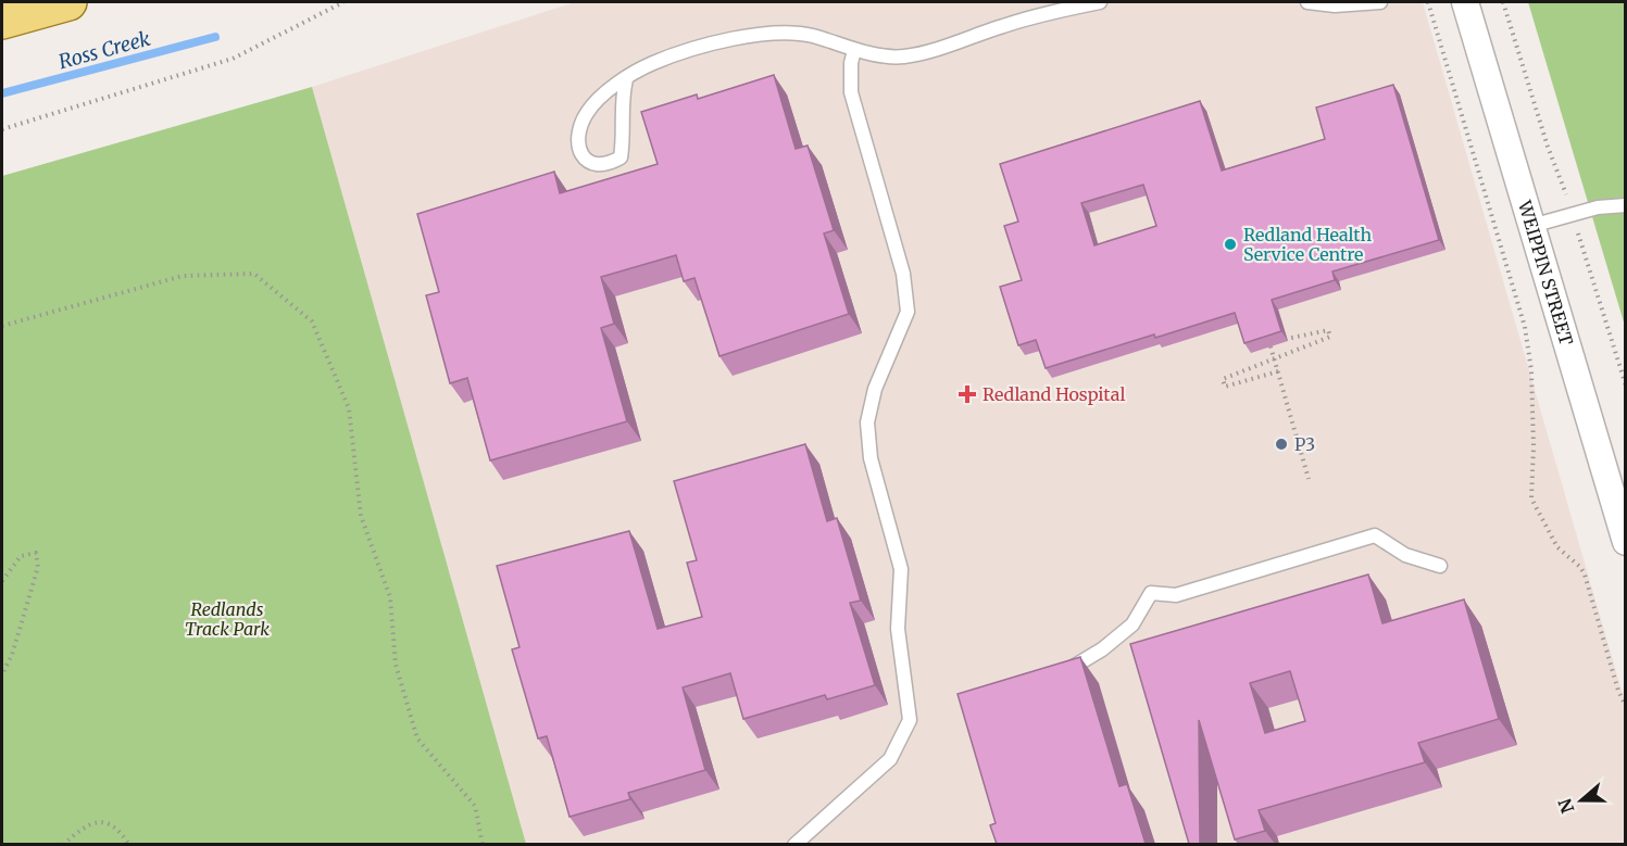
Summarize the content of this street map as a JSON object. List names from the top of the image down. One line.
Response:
{"streets":{"street":["WEIPPIN STREET"]},"water":["Ross Creek"],"parks":["Redlands Track Park"],"places":{"other":["Redland Health Service Centre","P3"],"health":["Redland Hospital"]},"north":"left"}
